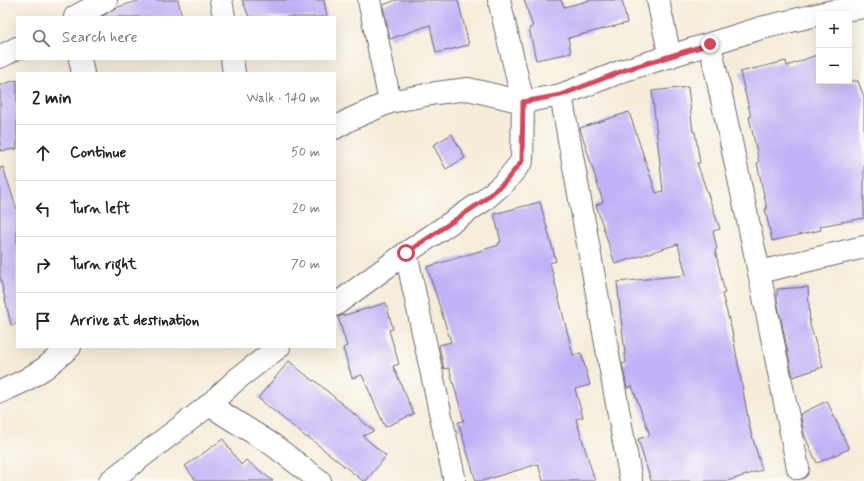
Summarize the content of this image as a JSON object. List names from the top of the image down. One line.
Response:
{"page":{"map_buttons":["+","−"],"search":"Search here","heading":["2 min","Walk · 140 m"],"list":[["Continue","50 m"],["Turn left","20 m"],["Turn right","70 m"],"Arrive at destination"]}}
